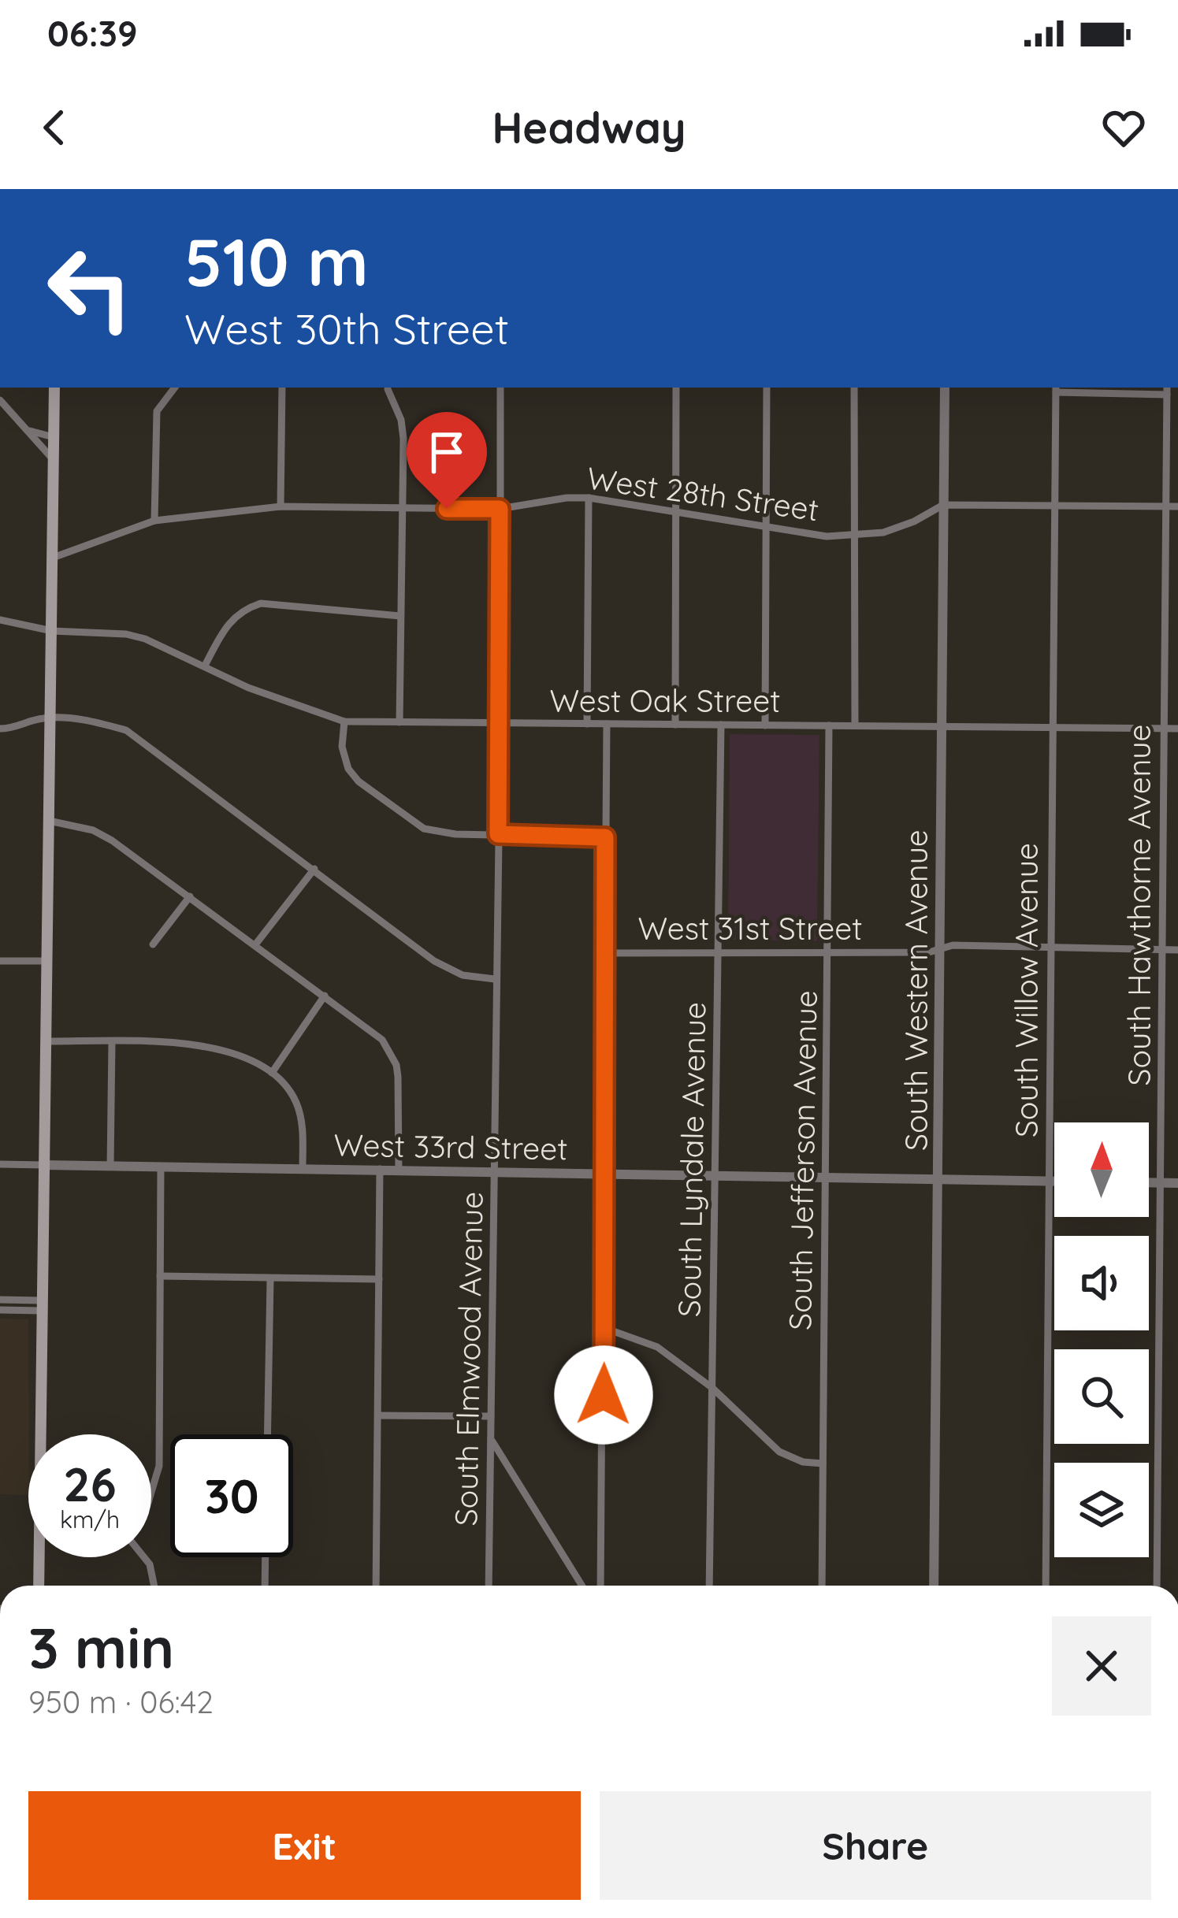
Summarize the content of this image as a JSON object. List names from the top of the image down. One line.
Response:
{"streets":{"street":["West 28th Street","West Oak Street","South Hawthorne Avenue","West 31st Street","South Western Avenue","South Willow Avenue","West 33rd Street","South Lyndale Avenue","South Jefferson Avenue","South Elmwood Avenue"]},"crossings":[["West 28th Street","South Hawthorne Avenue"],["West 28th Street","South Western Avenue"],["West 28th Street","South Willow Avenue"],["West 28th Street","South Elmwood Avenue"],["West Oak Street","South Hawthorne Avenue"],["West Oak Street","South Western Avenue"],["West Oak Street","South Willow Avenue"],["West Oak Street","South Lyndale Avenue"],["West Oak Street","South Jefferson Avenue"],["West Oak Street","South Elmwood Avenue"],["South Hawthorne Avenue","West 31st Street"],["West 31st Street","South Western Avenue"],["West 31st Street","South Willow Avenue"],["West 31st Street","South Lyndale Avenue"],["West 31st Street","South Jefferson Avenue"],["South Western Avenue","West 33rd Street"],["South Willow Avenue","West 33rd Street"],["West 33rd Street","South Lyndale Avenue"],["West 33rd Street","South Jefferson Avenue"],["West 33rd Street","South Elmwood Avenue"]],"north":"top","page":{"status":"06:39","header":"Headway","turn":["510 m","West 30th Street"],"speed":"26 km/h","limit":"30","heading":["3 min","950 m · 06:42"],"buttons":["Exit","Share"]}}
